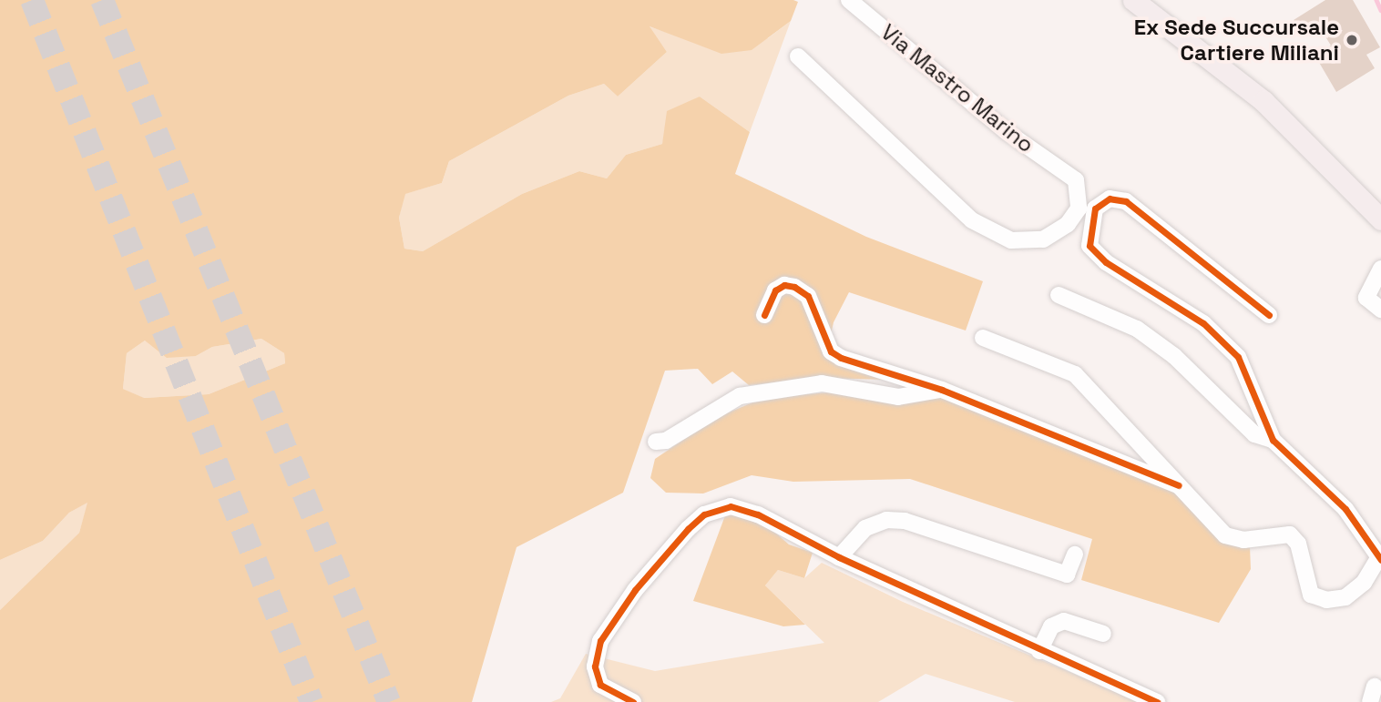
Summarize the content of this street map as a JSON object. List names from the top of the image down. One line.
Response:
{"streets":{"street":["Via Mastro Marino"]},"places":["Ex Sede Succursale Cartiere Miliani"]}
